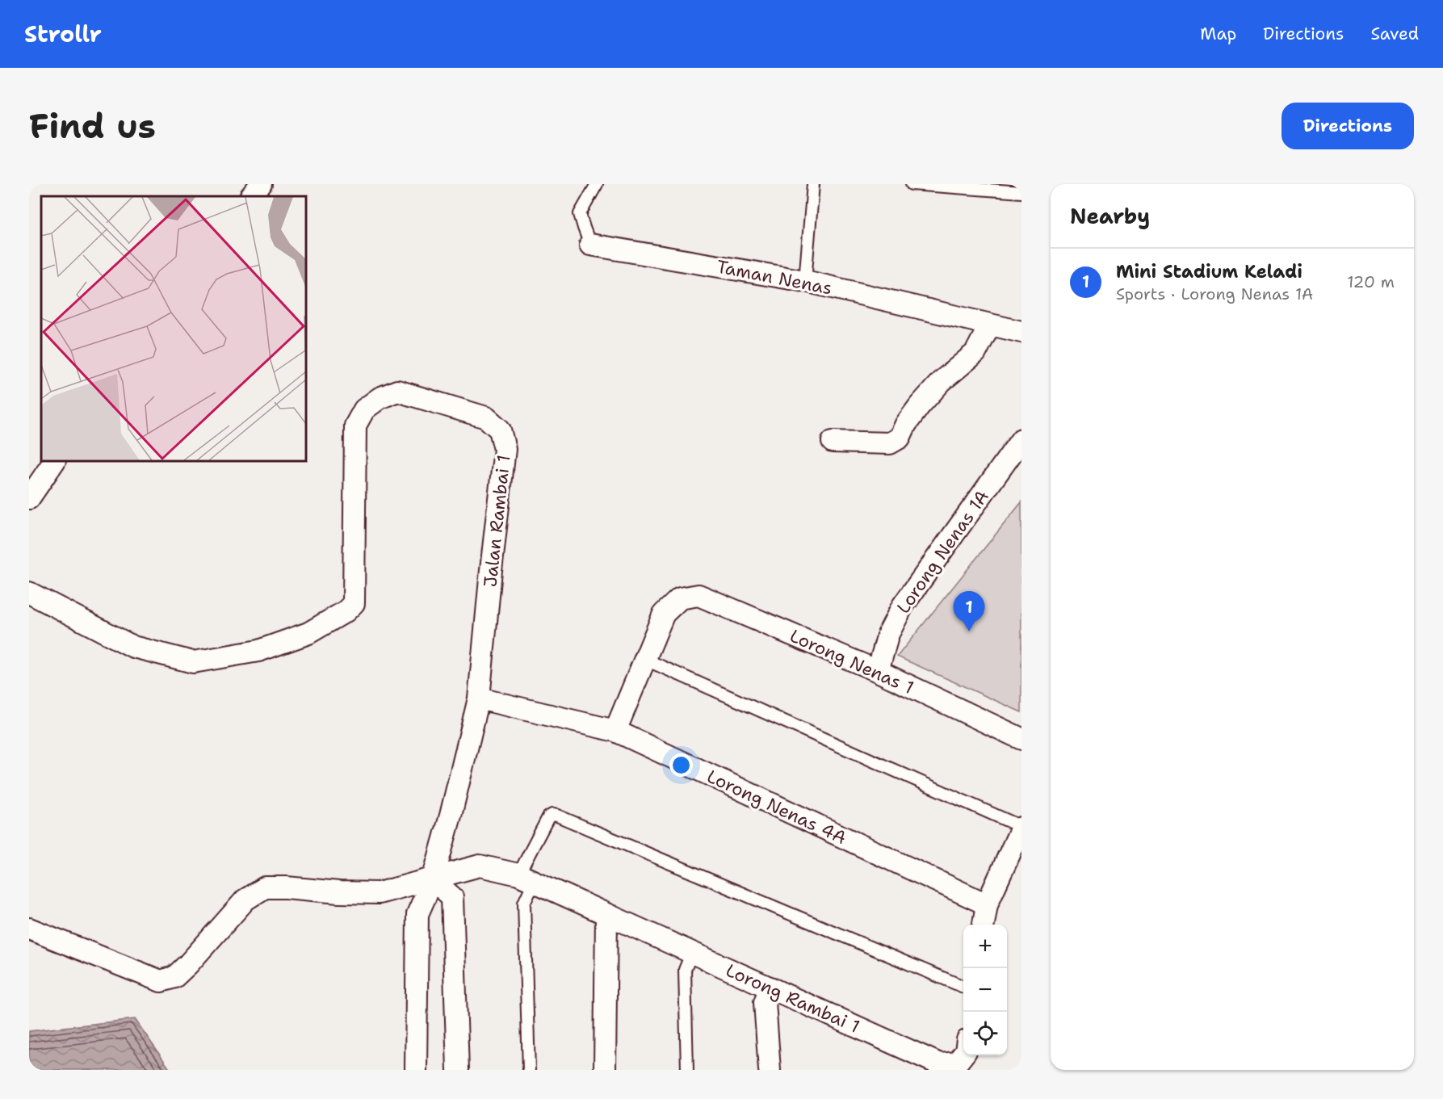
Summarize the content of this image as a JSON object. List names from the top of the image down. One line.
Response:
{"streets":{"street":["Taman Nenas","Jalan Rambai 1","Lorong Nenas 1A","Lorong Nenas 1","Lorong Nenas 4A","Lorong Rambai 1"]},"crossings":[["Jalan Rambai 1","Lorong Nenas 4A"],["Jalan Rambai 1","Lorong Rambai 1"],["Lorong Nenas 1A","Lorong Nenas 1"]],"page":{"header":"Strollr","nav":["Map","Directions","Saved"],"buttons":"Directions","title":"Find us","heading":"Nearby","list":[{"mark":"1","name":"Mini Stadium Keladi","note":"Sports · Lorong Nenas 1A","value":"120 m"}],"pins":"1","map_buttons":["+","−"]}}
